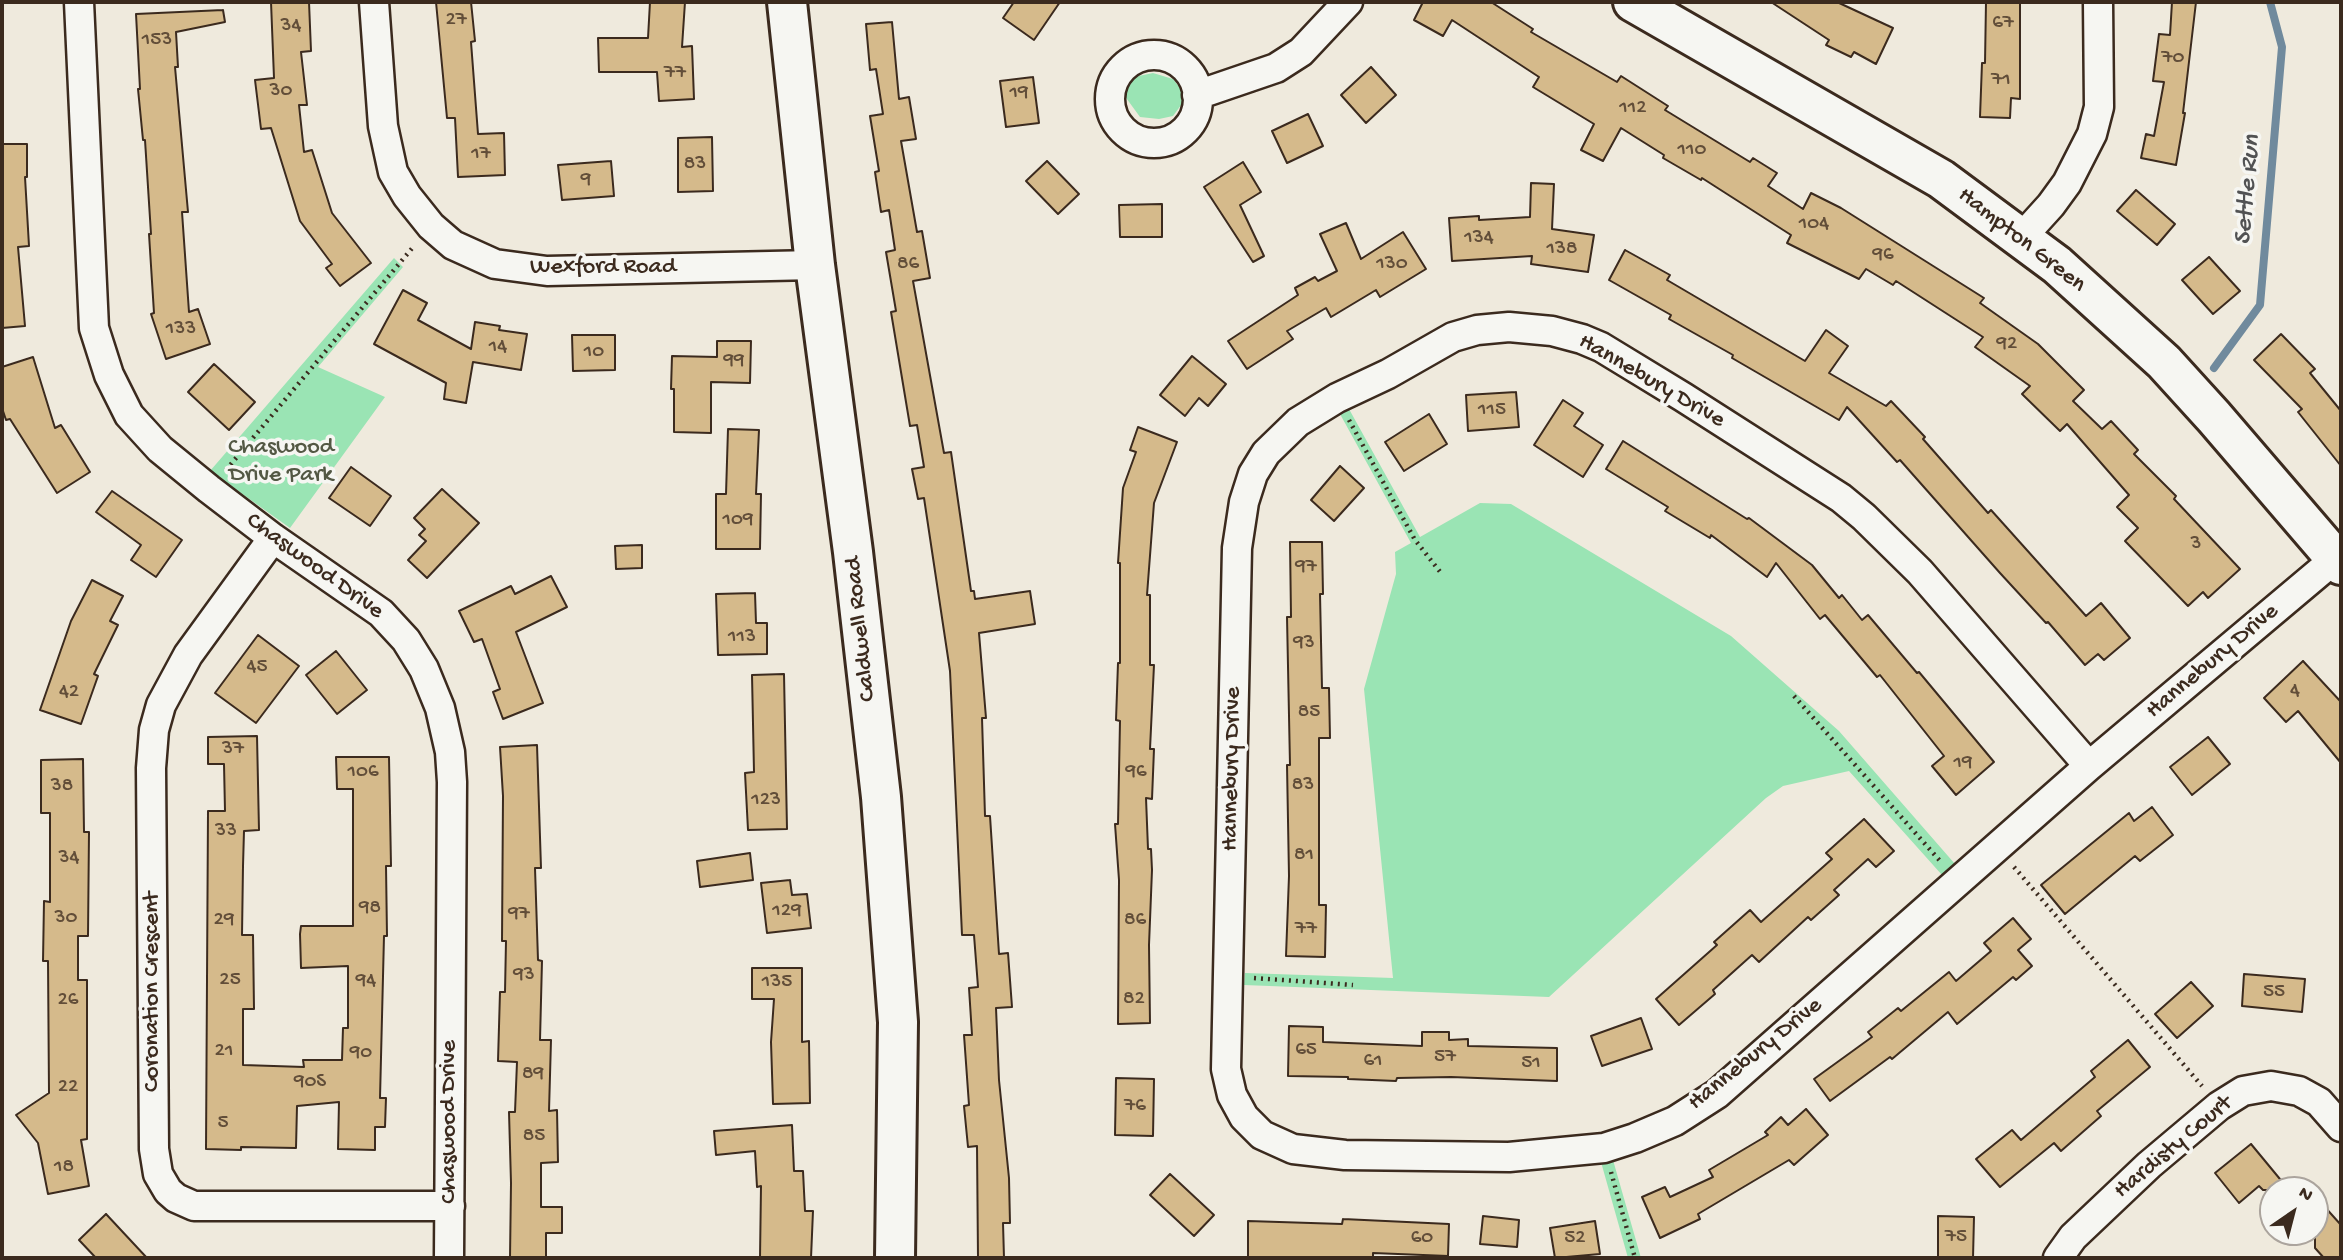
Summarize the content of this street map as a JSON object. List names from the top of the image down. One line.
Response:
{"streets":{"street":["Hampton Green","Wexford Road","Hannebury Drive","Chaswood Drive","Caldwell Road","Coronation Crescent","Hardisty Court"]},"crossings":[["Hampton Green","Hannebury Drive"],["Wexford Road","Caldwell Road"],["Chaswood Drive","Coronation Crescent"]],"water":["Settle Run"],"parks":["Chaswood Drive Park"],"house_numbers":["27","67","34","153","70","77","71","30","19","112","110","17","83","9","104","134","138","96","86","130","133","92","14","10","99","115","109","3","97","113","93","45","4","42","85","37","19","106","96","83","38","123","33","81","34","98","129","97","30","29","86","77","93","25","94","135","55","82","26","65","21","90","57","61","51","89","90S","22","76","5","85","18","75","60","52"],"north":"top right"}
